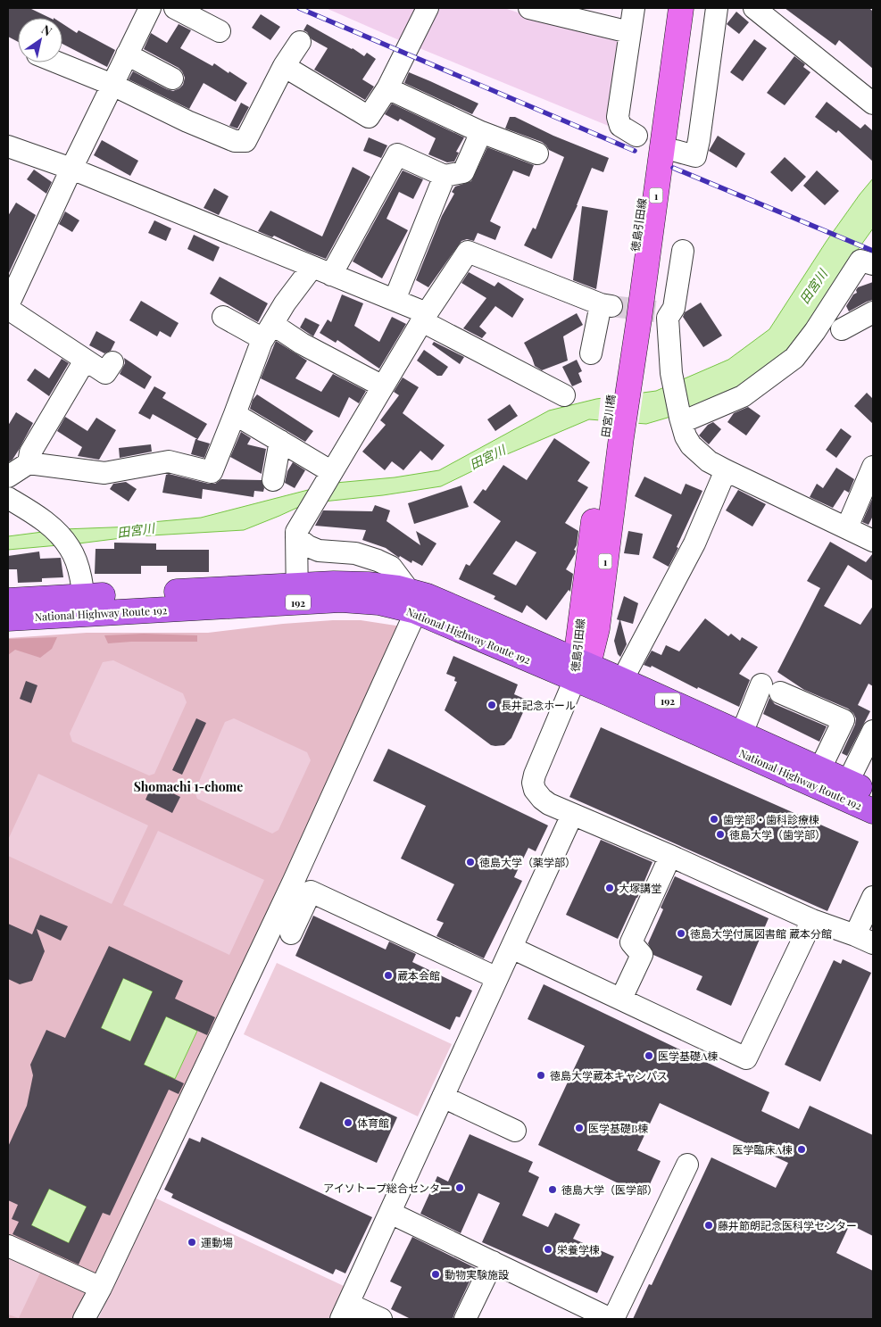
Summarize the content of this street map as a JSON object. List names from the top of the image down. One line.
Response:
{"streets":{"highway":["192","National Highway Route 192"],"main road":["1","徳島引田線","田宮川橋"]},"crossings":[["1","徳島引田線"],["1","田宮川橋"],["徳島引田線","田宮川橋"],["徳島引田線","National Highway Route 192"]],"districts":["Shomachi 1-chome"],"water":["田宮川"],"places":["長井記念ホール","歯学部・歯科診療棟","徳島大学（歯学部）","徳島大学（薬学部）","大塚講堂","徳島大学付属図書館 蔵本分館","蔵本会館","医学基礎A棟","徳島大学蔵本キャンパス","体育館","医学基礎B棟","医学臨床A棟","アイソトープ総合センター","徳島大学（医学部）","藤井節朗記念医科学センター","運動場","栄養学棟","動物実験施設"],"north":"top right"}
